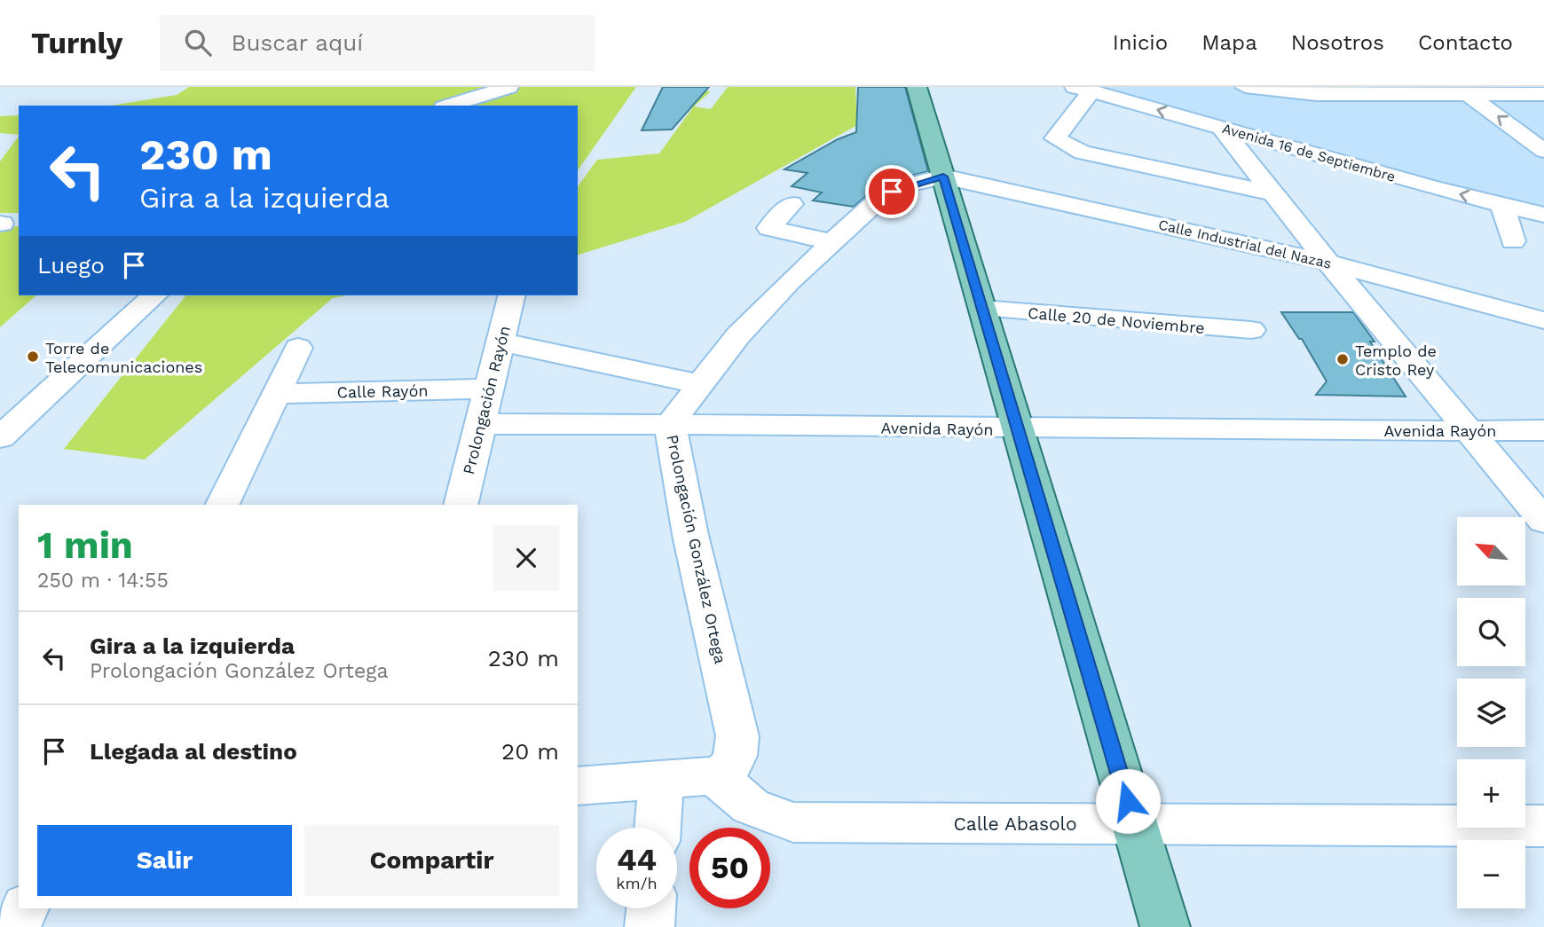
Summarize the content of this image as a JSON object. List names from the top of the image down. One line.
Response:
{"streets":{"street":["Avenida 16 de Septiembre","Calle Industrial del Nazas","Calle 20 de Noviembre","Calle Rayón","Prolongación Rayón","Avenida Rayón","Prolongación González Ortega","Calle Abasolo"]},"crossings":[["Calle Industrial del Nazas","Prolongación González Ortega"],["Calle Rayón","Prolongación Rayón"],["Prolongación Rayón","Avenida Rayón"],["Avenida Rayón","Prolongación González Ortega"],["Prolongación González Ortega","Calle Abasolo"]],"places":["Torre de Telecomunicaciones","Templo de Cristo Rey"],"north":"top left","page":{"header":"Turnly","search":"Buscar aquí","nav":["Inicio","Mapa","Nosotros","Contacto"],"turn":["230 m","Gira a la izquierda"],"then":"Luego","heading":["1 min","250 m · 14:55"],"map_buttons":["+","−"],"list":[{"name":"Gira a la izquierda","note":"Prolongación González Ortega","value":"230 m"},{"name":"Llegada al destino","value":"20 m"}],"buttons":["Salir","Compartir"],"speed":"44 km/h","limit":"50"}}
